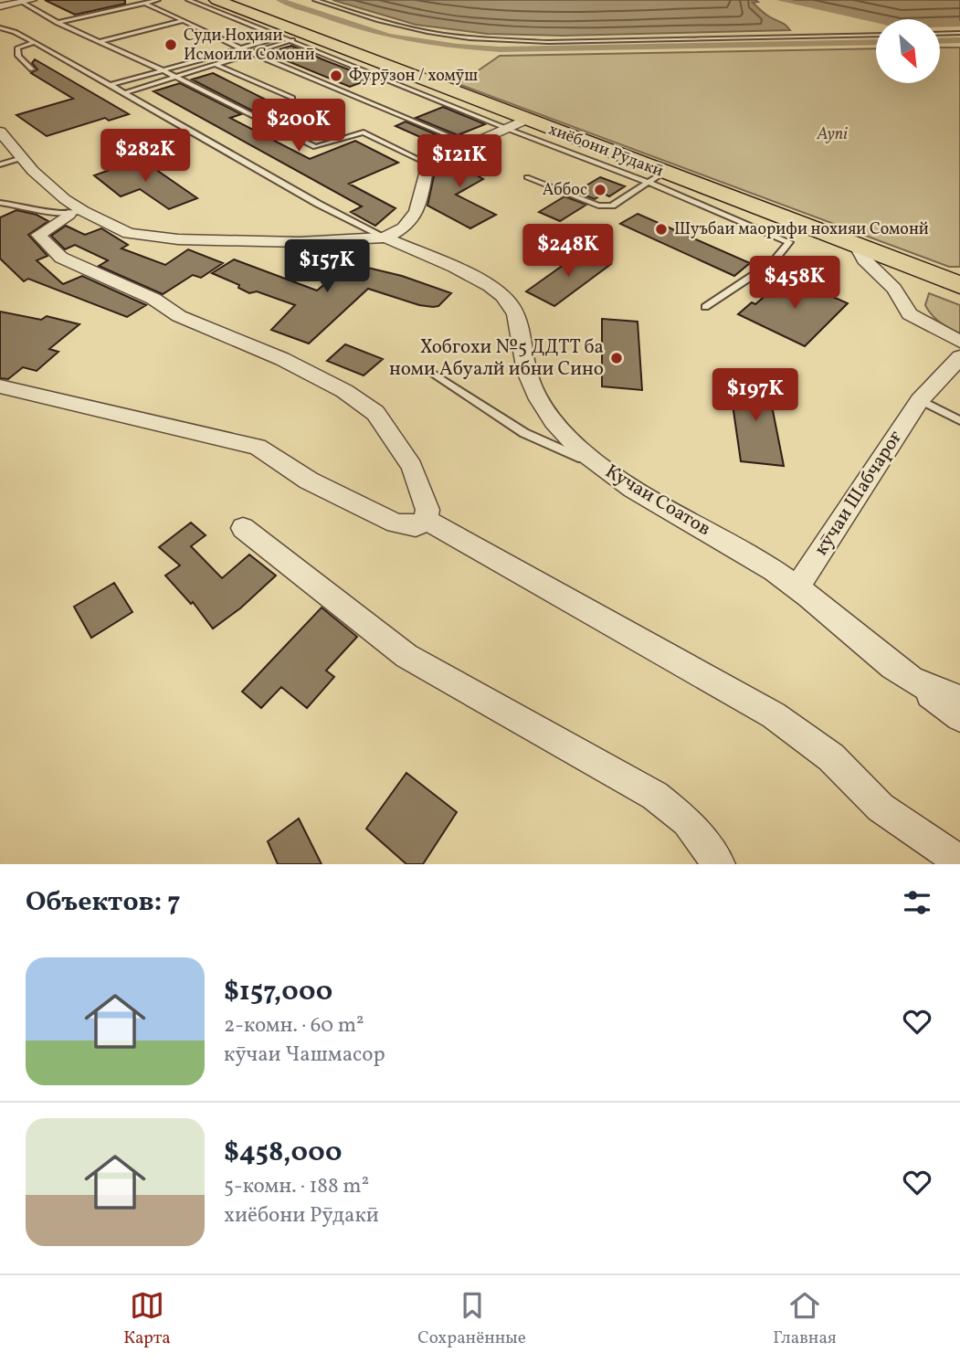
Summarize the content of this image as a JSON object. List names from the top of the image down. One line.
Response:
{"streets":{"highway":["хиёбони Рӯдакӣ"],"street":["кӯчаи Шабчароғ","Кучаи Соатов"]},"crossings":[["кӯчаи Шабчароғ","Кучаи Соатов"]],"parks":["Ayni"],"places":["Суди Ноҳияи Исмоили Сомонӣ","Фурӯзон / хомӯш","Аббос","Шуъбаи маорифи нохияи Сомонй","Хобгохи №5 ДДТТ ба номи Абуалй ибни Сино"],"north":"bottom right","page":{"price":["$200K","$282K","$121K","$248K","$157K","$458K","$197K"],"heading":"Объектов: 7","list":[{"name":"$157,000","note":"2-комн. · 60 m² · кӯчаи Чашмасор"},{"name":"$458,000","note":"5-комн. · 188 m² · хиёбони Рӯдакӣ"}],"tabs":["Карта","Сохранённые","Главная"]}}
